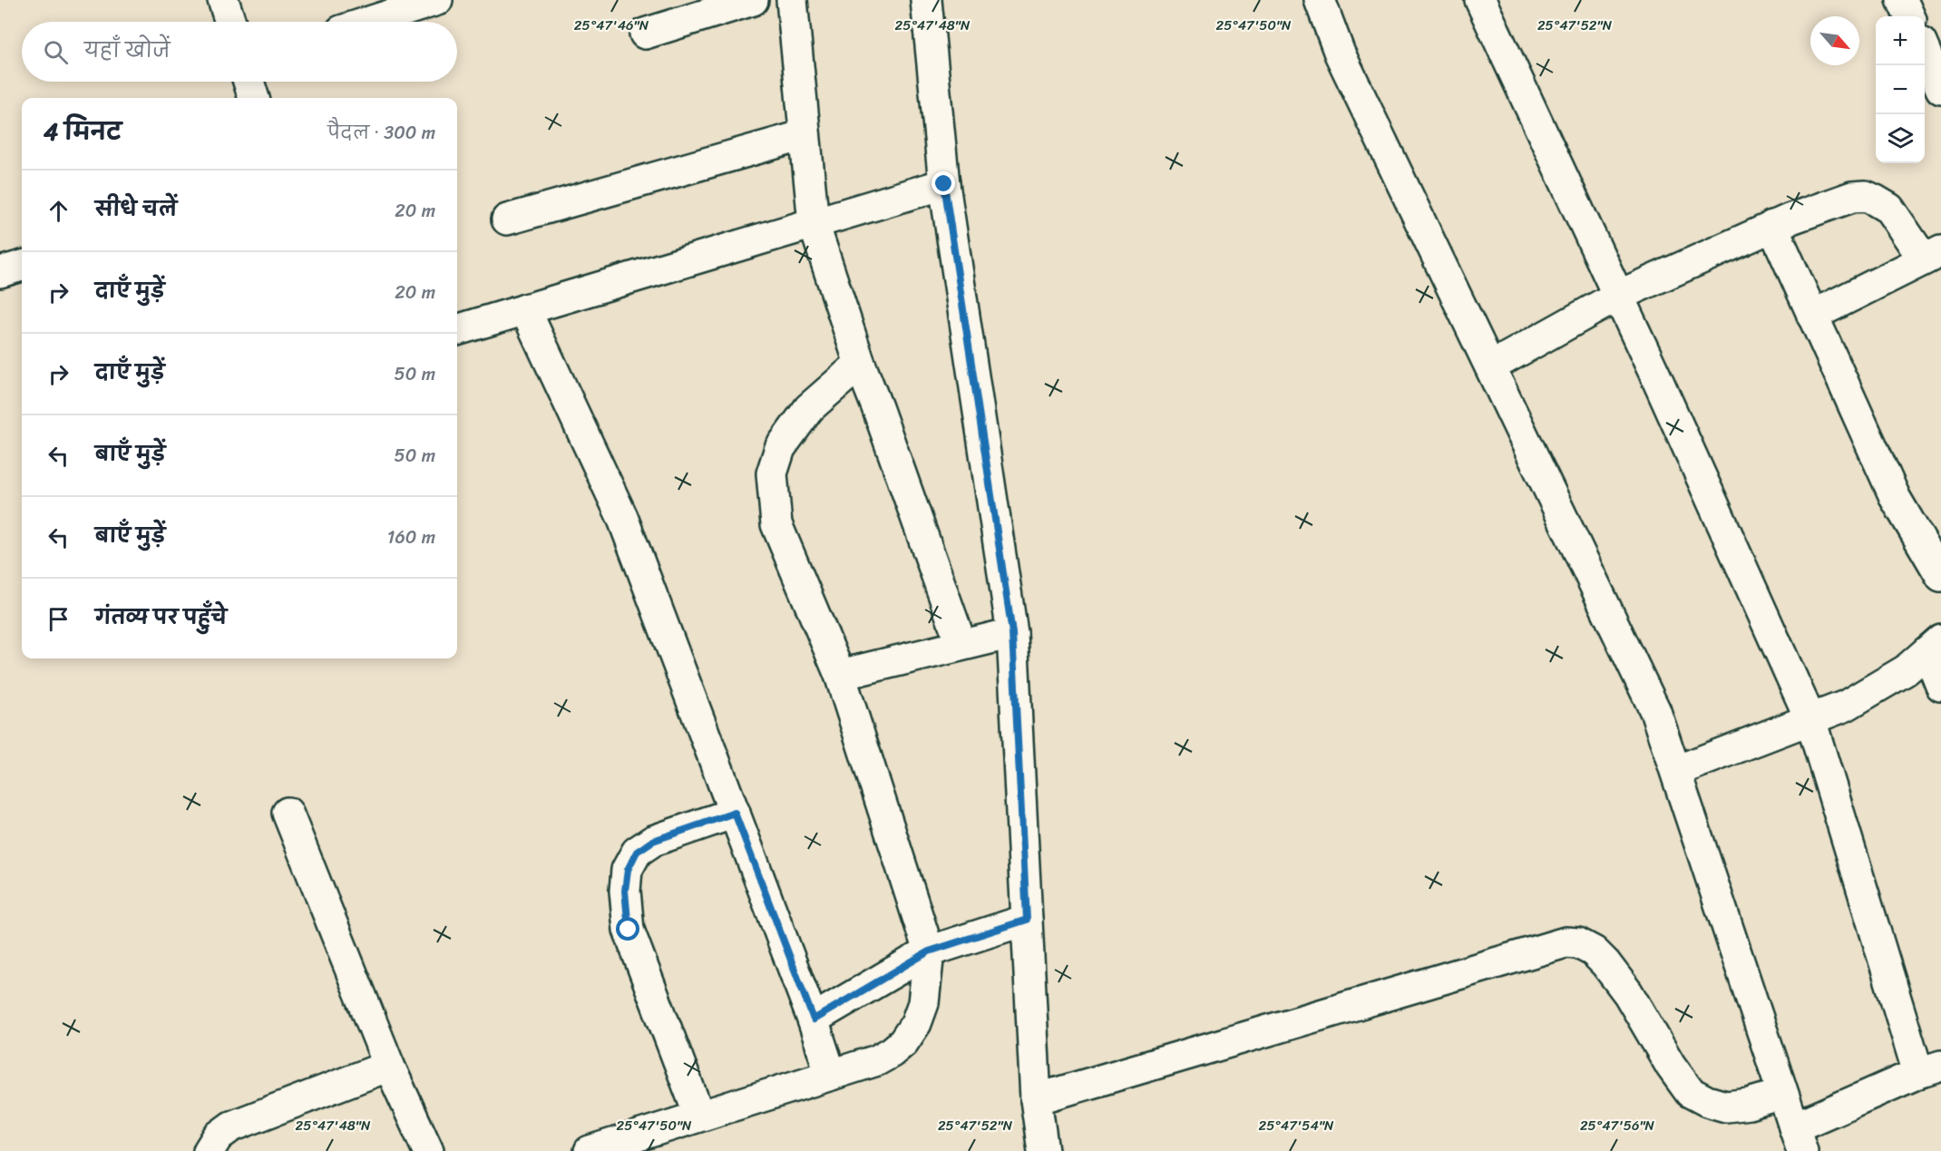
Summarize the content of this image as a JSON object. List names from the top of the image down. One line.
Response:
{"north":"bottom right","page":{"map_buttons":["+","−"],"search":"यहाँ खोजें","heading":["4 मिनट","पैदल · 300 m"],"list":[["सीधे चलें","20 m"],["दाएँ मुड़ें","20 m"],["दाएँ मुड़ें","50 m"],["बाएँ मुड़ें","50 m"],["बाएँ मुड़ें","160 m"],"गंतव्य पर पहुँचे"]},"coordinates":["25°47'46\"N","25°47'48\"N","25°47'50\"N","25°47'52\"N","25°47'54\"N","25°47'56\"N"]}
